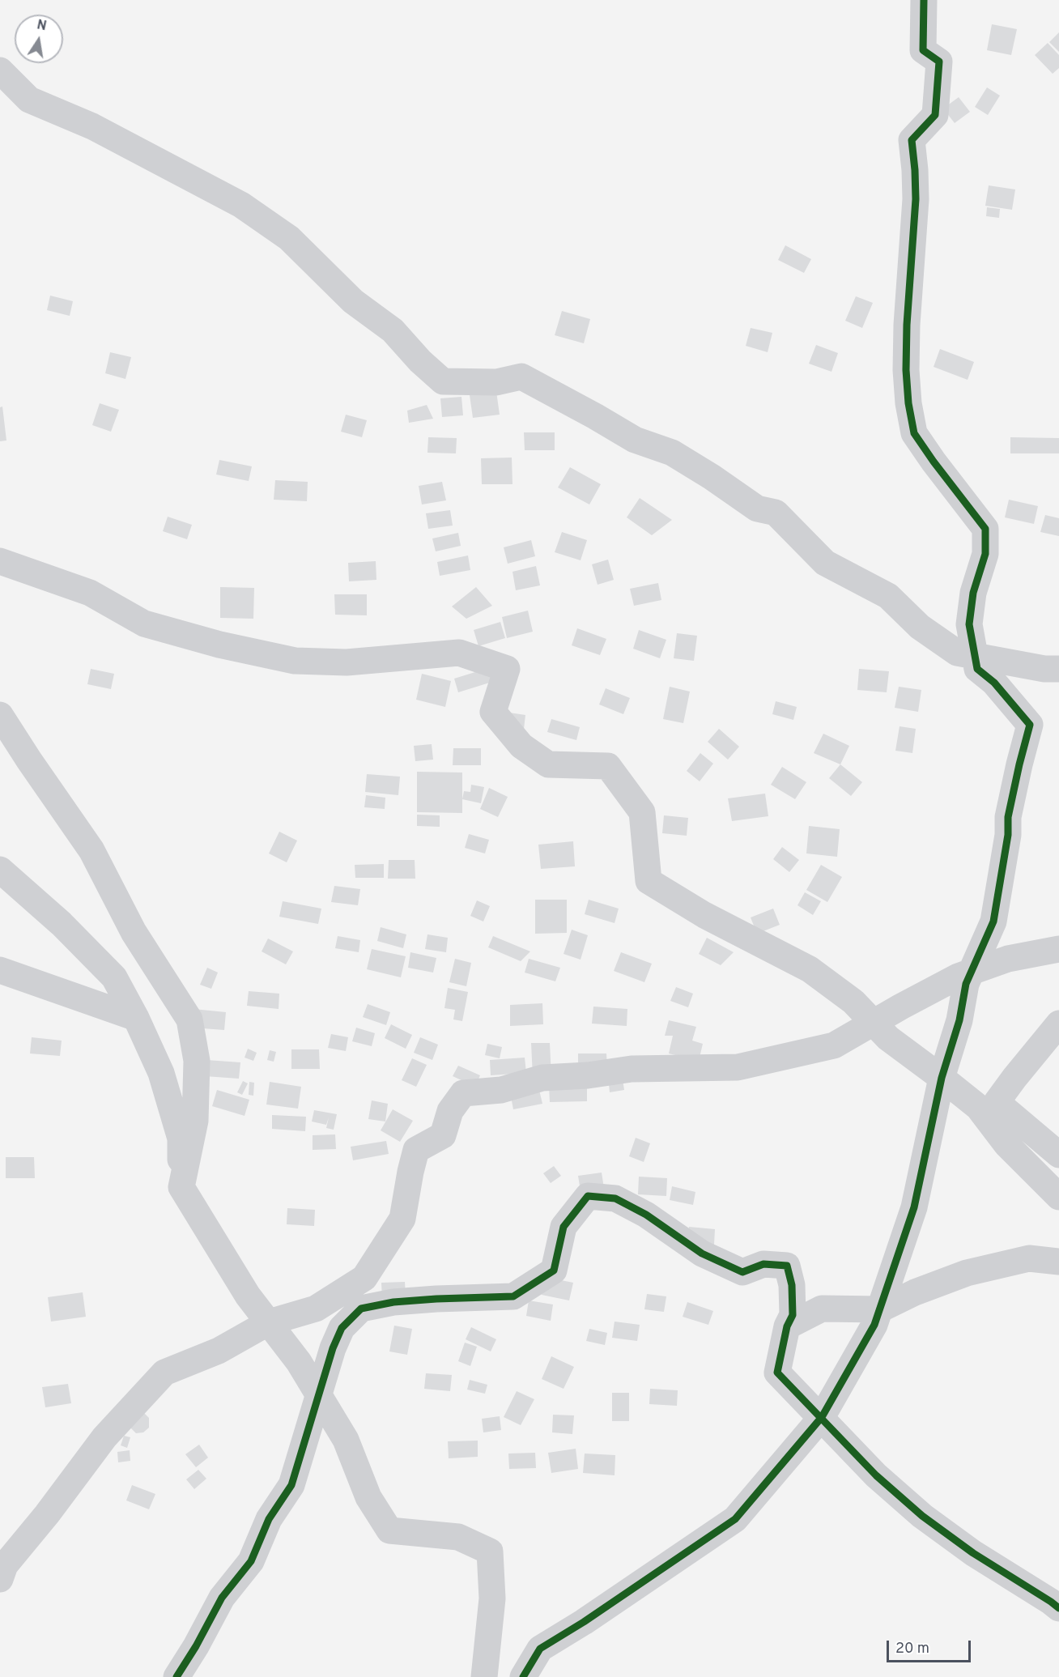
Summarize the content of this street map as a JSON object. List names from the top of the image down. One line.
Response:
{"scale_bar":"20 m","north":"top"}
